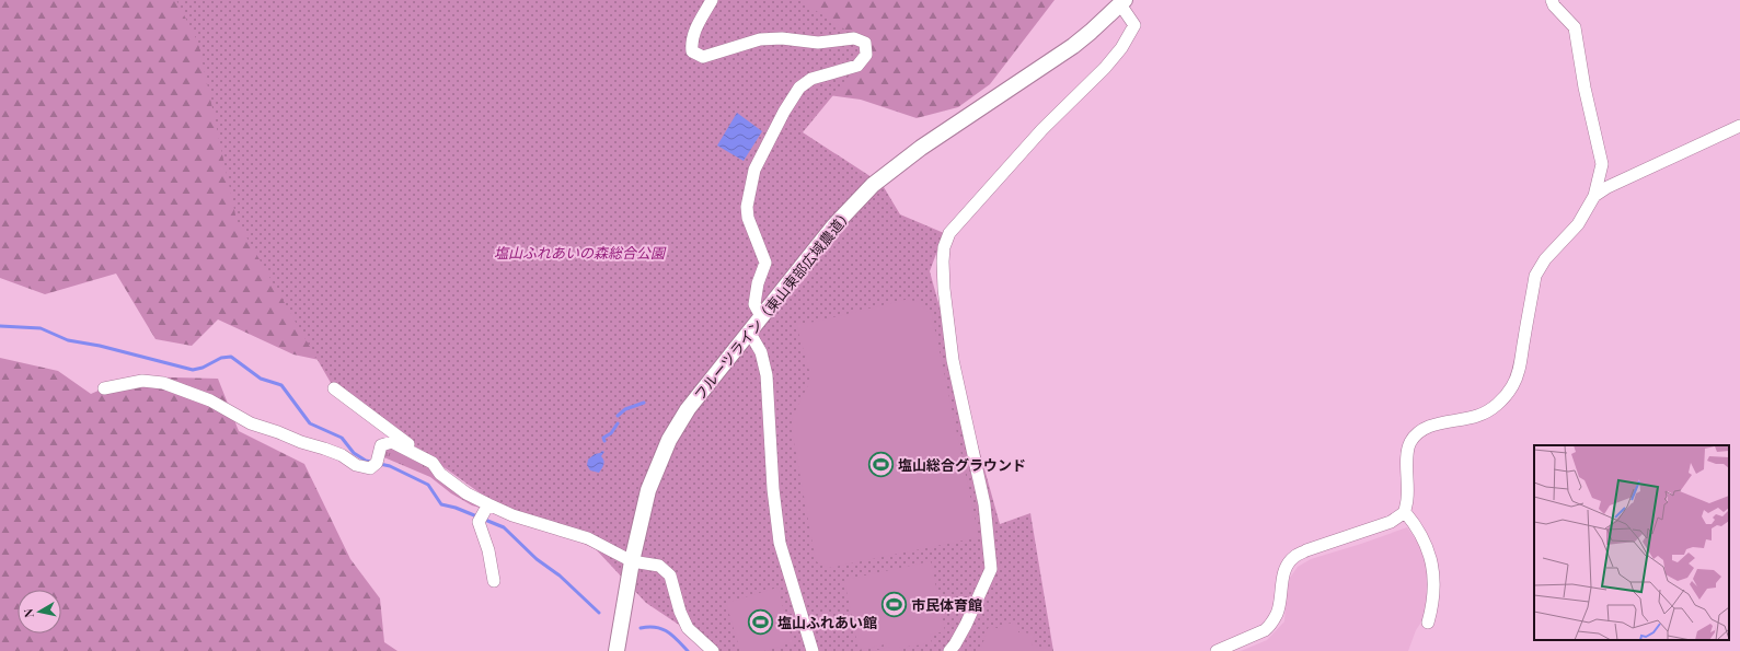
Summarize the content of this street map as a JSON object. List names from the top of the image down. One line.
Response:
{"streets":{"street":["フルーツライン（東山東部広域農道）"]},"parks":["塩山ふれあいの森総合公園"],"places":{"sports":["塩山総合グラウンド","市民体育館","塩山ふれあい館"]},"north":"left"}
